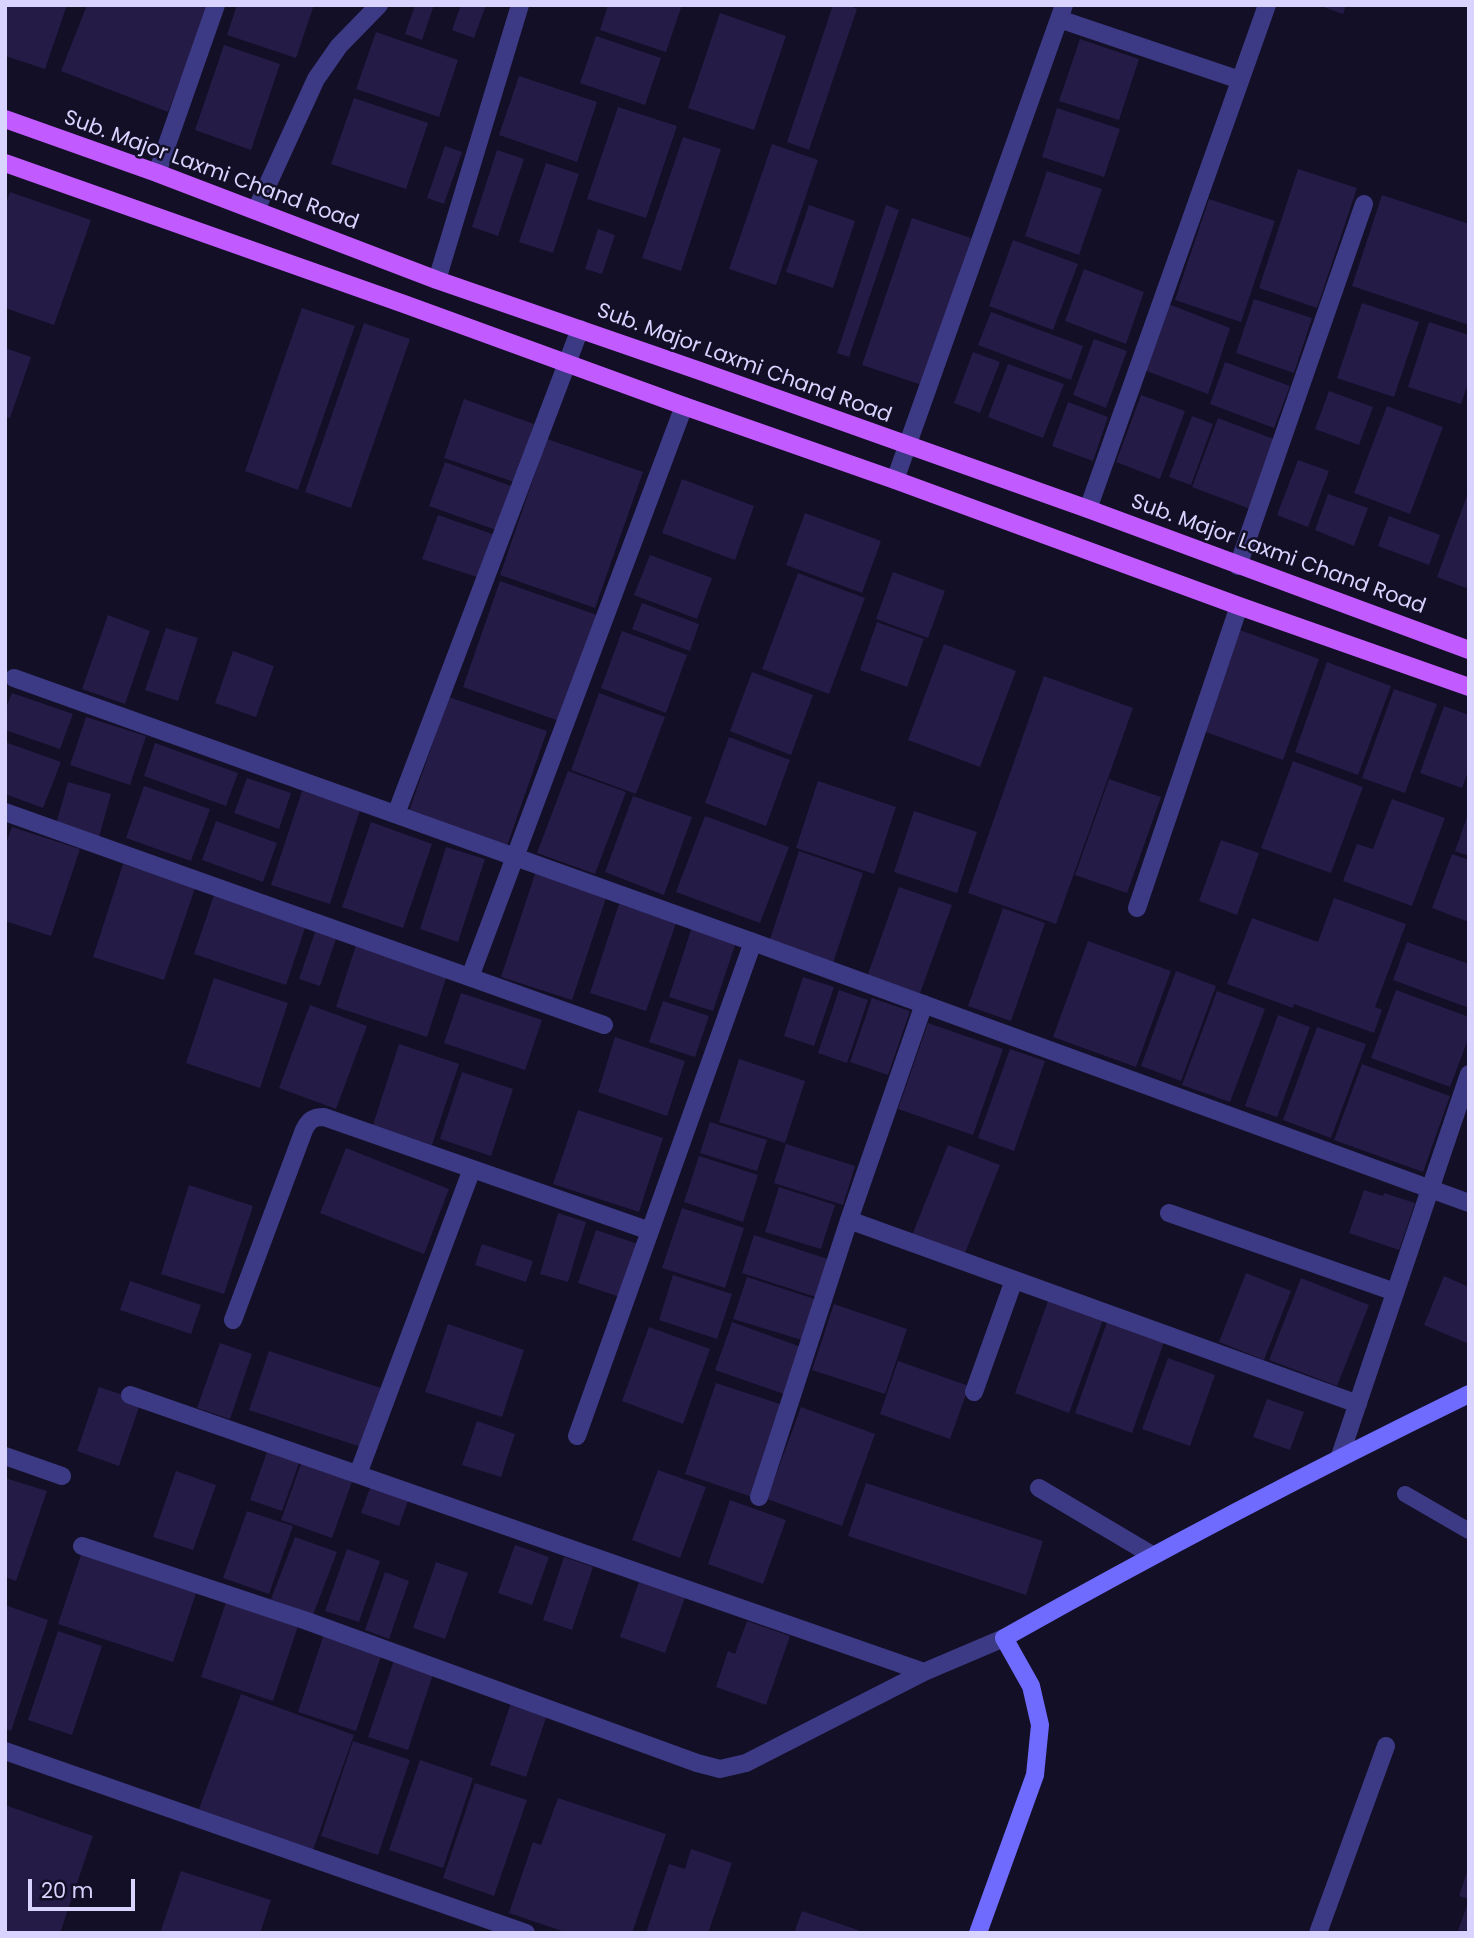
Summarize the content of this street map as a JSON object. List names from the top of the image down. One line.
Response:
{"streets":{"main road":["Sub. Major Laxmi Chand Road"]},"scale_bar":"20 m"}
